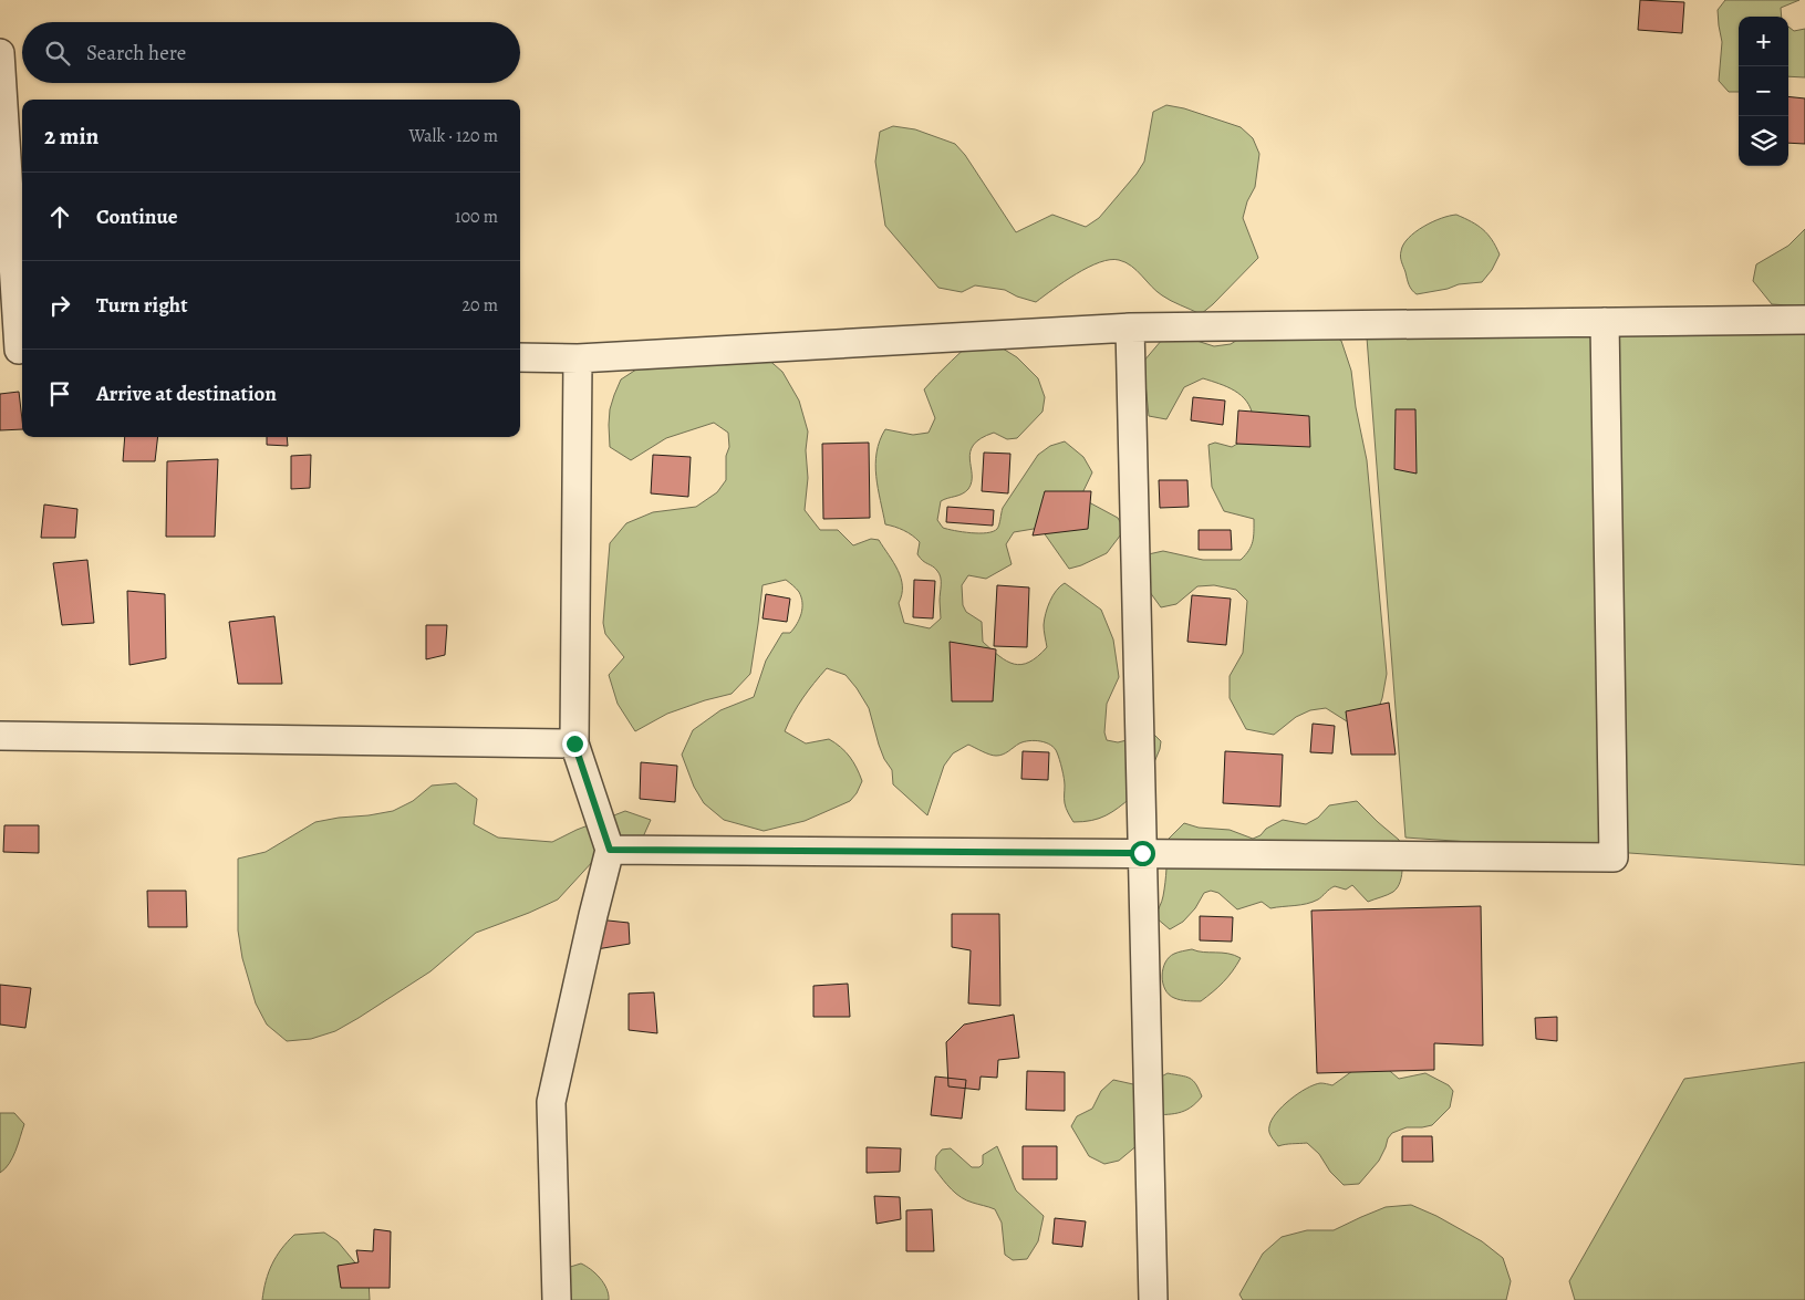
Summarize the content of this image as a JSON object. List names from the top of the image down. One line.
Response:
{"page":{"map_buttons":["+","−"],"search":"Search here","heading":["2 min","Walk · 120 m"],"list":[["Continue","100 m"],["Turn right","20 m"],"Arrive at destination"]}}
